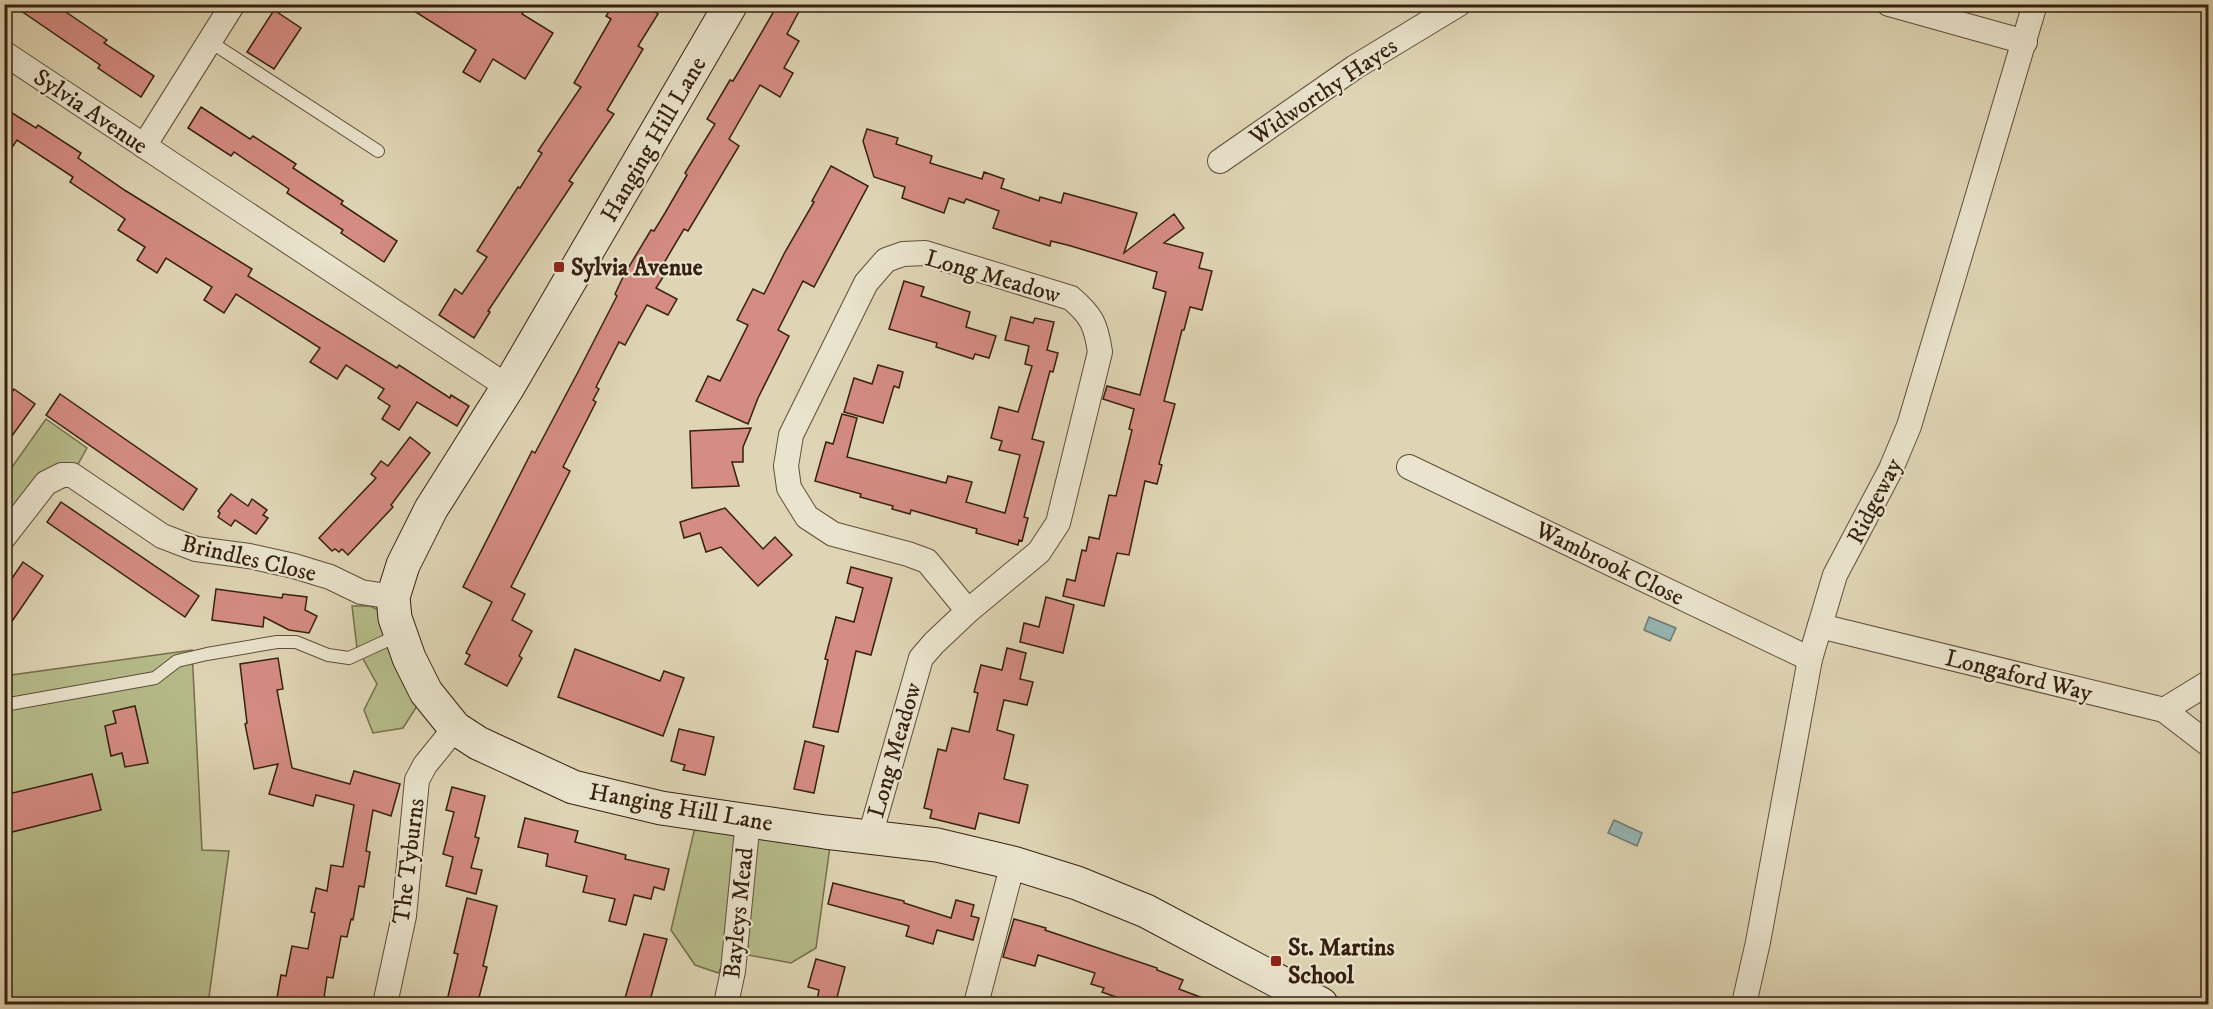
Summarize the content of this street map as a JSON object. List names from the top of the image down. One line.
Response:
{"streets":{"street":["Widworthy Hayes","Sylvia Avenue","Hanging Hill Lane","Long Meadow","Ridgeway","Brindles Close","Wambrook Close","Longaford Way","The Tyburns","Bayleys Mead"]},"crossings":[["Sylvia Avenue","Hanging Hill Lane"],["Hanging Hill Lane","Long Meadow"],["Hanging Hill Lane","Brindles Close"],["Hanging Hill Lane","The Tyburns"],["Hanging Hill Lane","Bayleys Mead"],["Ridgeway","Wambrook Close"],["Ridgeway","Longaford Way"]],"places":{"transit":["Sylvia Avenue","St. Martins School"]}}
